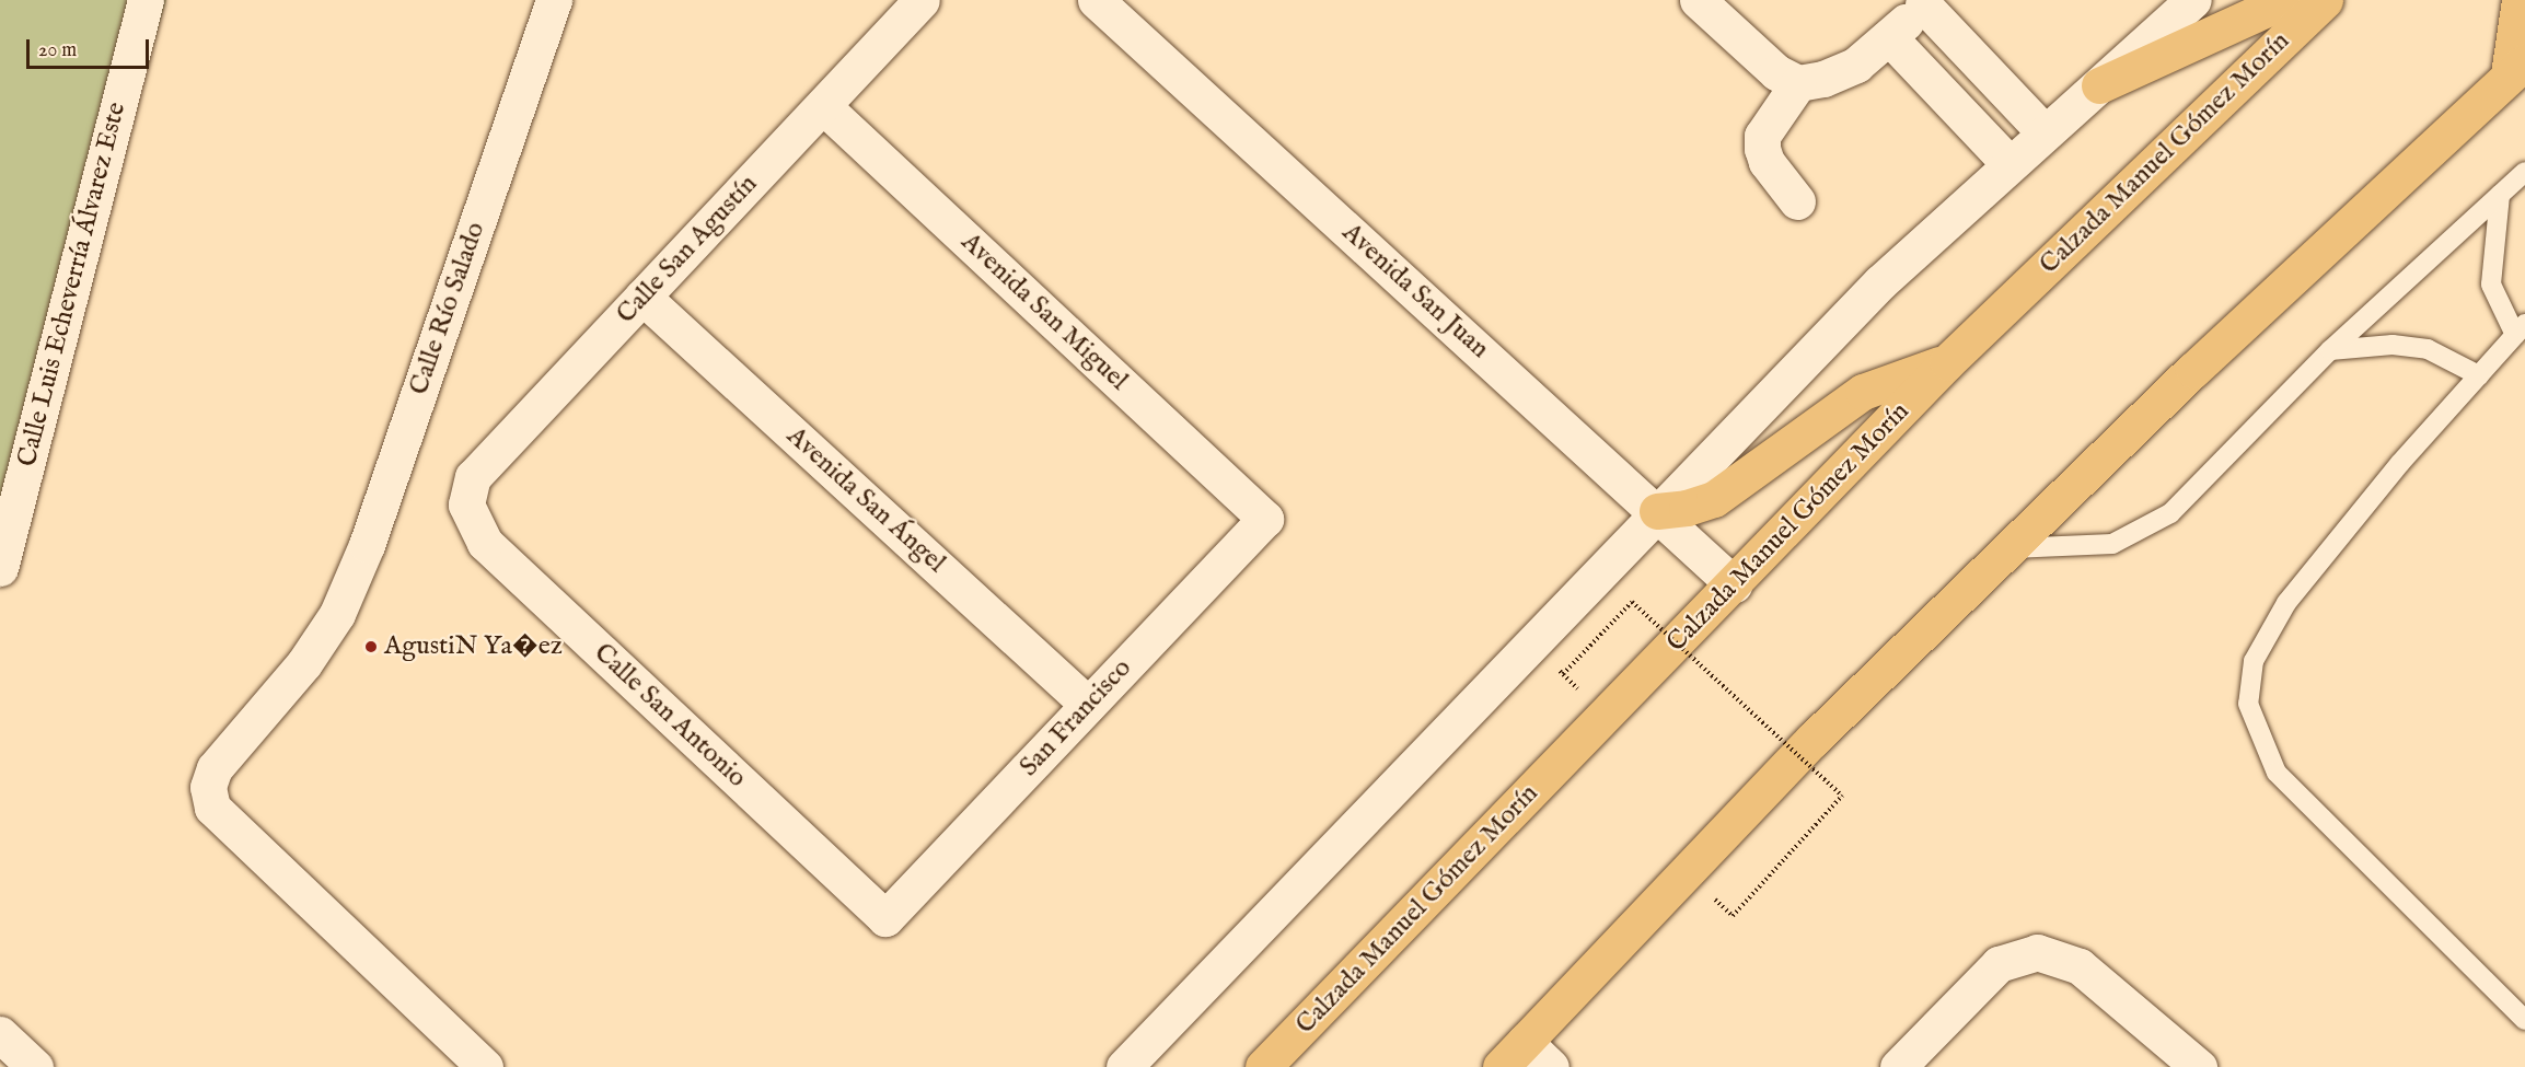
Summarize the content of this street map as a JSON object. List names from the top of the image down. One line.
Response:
{"streets":{"main road":["Calzada Manuel Gómez Morín"],"street":["Calle San Agustín","Calle Luis Echeverría Álvarez Este","Avenida San Juan","Calle Río Salado","Avenida San Miguel","Avenida San Ángel","Calle San Antonio","San Francisco"]},"crossings":[["Calzada Manuel Gómez Morín","Avenida San Juan"],["Calle San Agustín","Avenida San Miguel"],["Calle San Agustín","Avenida San Ángel"],["Calle San Agustín","Calle San Antonio"],["Avenida San Miguel","San Francisco"],["Avenida San Ángel","San Francisco"],["Calle San Antonio","San Francisco"]],"places":["AgustiN Ya�ez"],"scale_bar":"20 m"}
